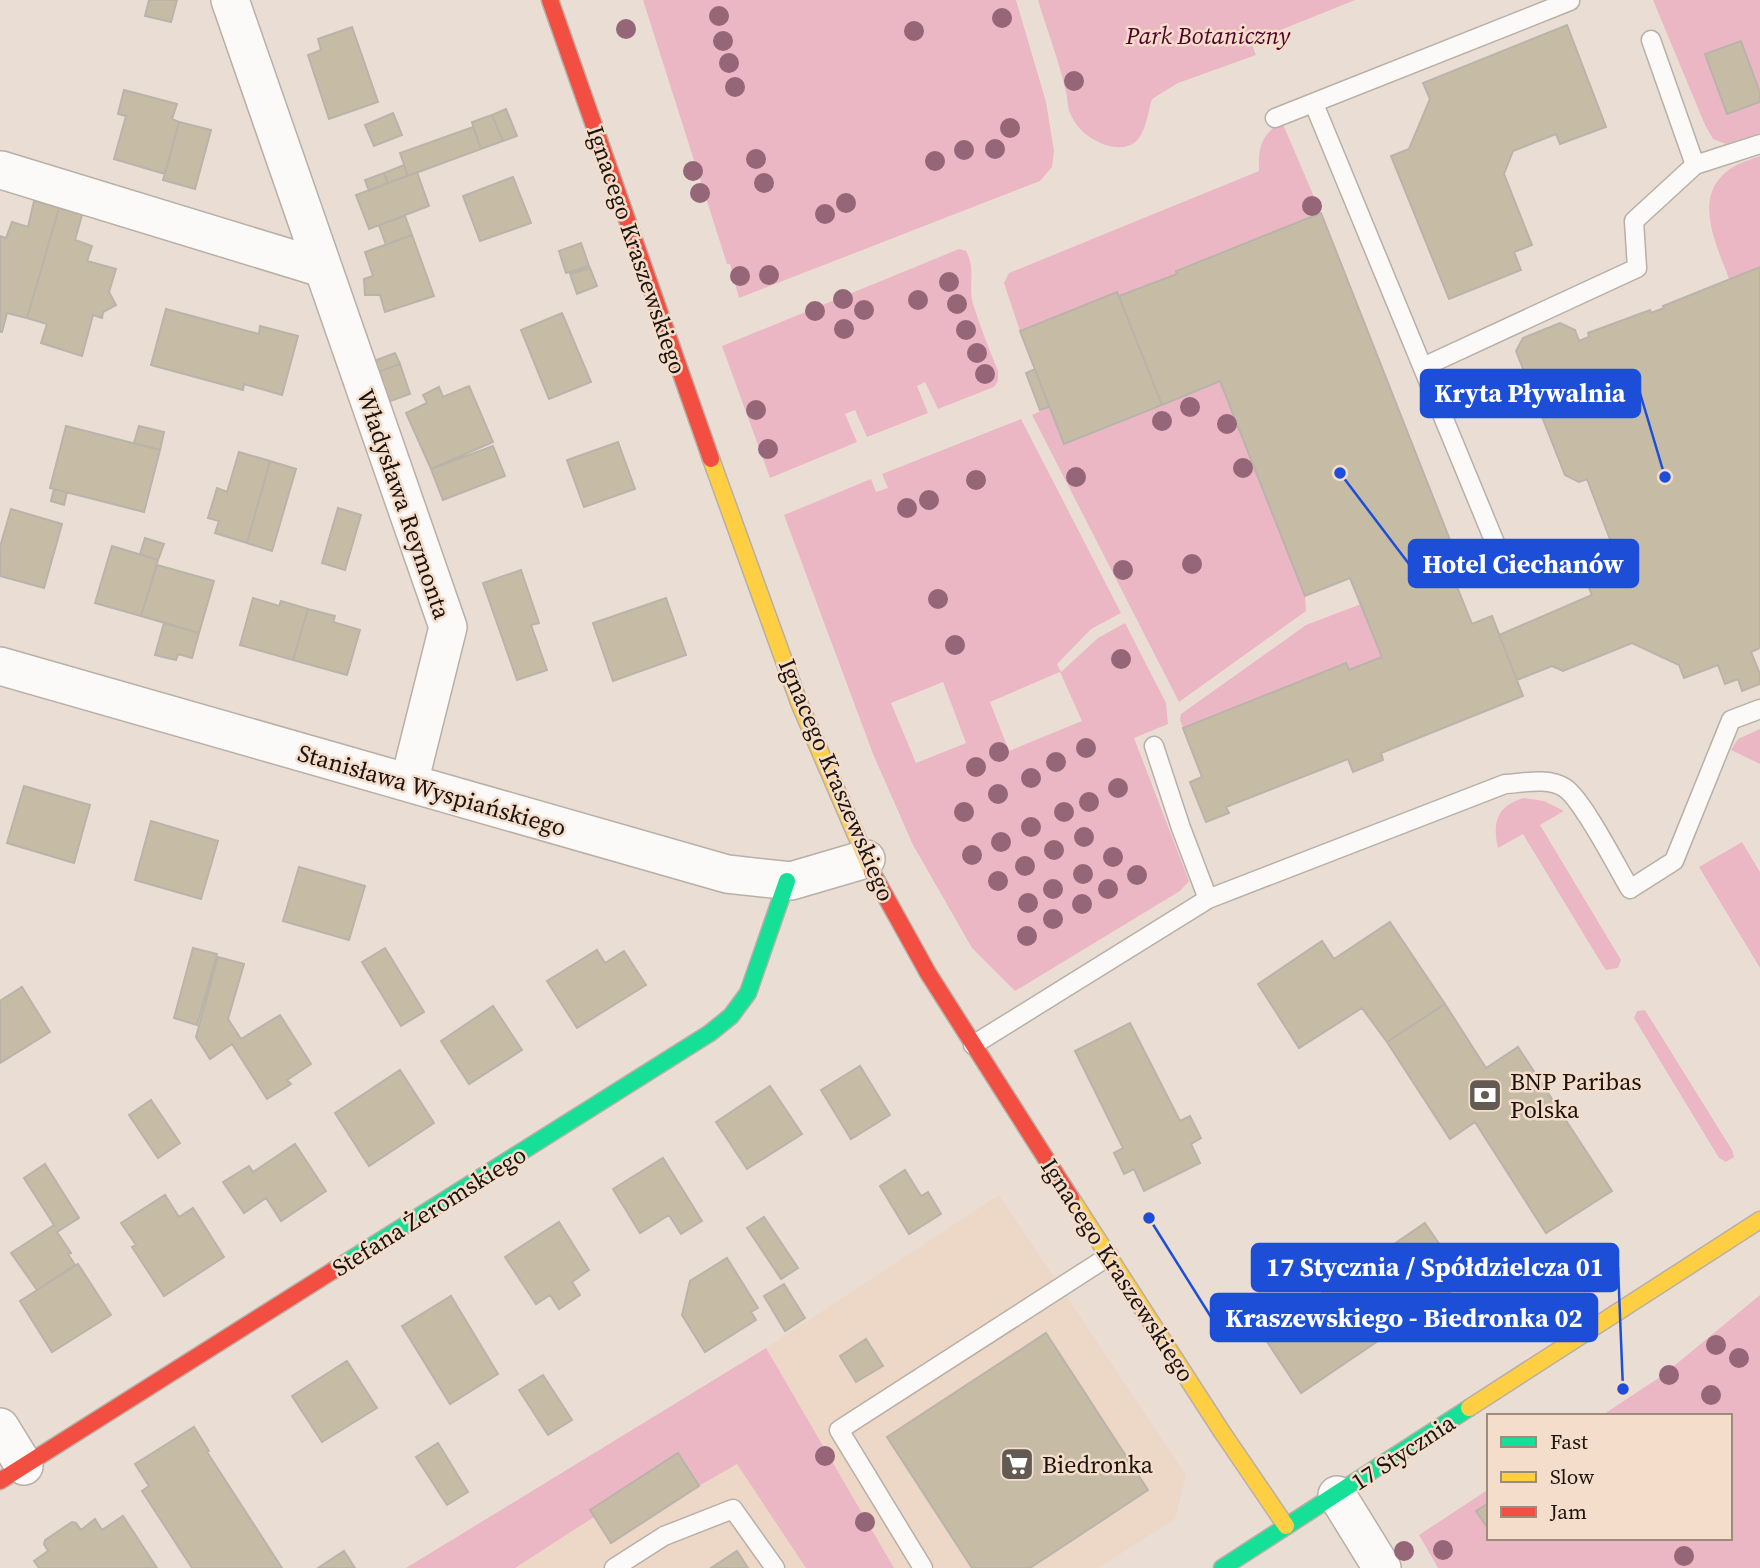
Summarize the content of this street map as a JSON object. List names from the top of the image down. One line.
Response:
{"streets":{"street":["Ignacego Kraszewskiego","Władysława Reymonta","Stanisława Wyspiańskiego","Stefana Żeromskiego","17 Stycznia"]},"crossings":[["Ignacego Kraszewskiego","Stanisława Wyspiańskiego"],["Ignacego Kraszewskiego","17 Stycznia"],["Władysława Reymonta","Stanisława Wyspiańskiego"],["Stanisława Wyspiańskiego","Stefana Żeromskiego"]],"parks":["Park Botaniczny"],"places":{"other":["Hotel Ciechanów","Kryta Pływalnia","Kraszewskiego - Biedronka 02","17 Stycznia / Spółdzielcza 01"],"bank":["BNP Paribas Polska"],"supermarket":["Biedronka"]},"legend":["Fast","Slow","Jam"]}
